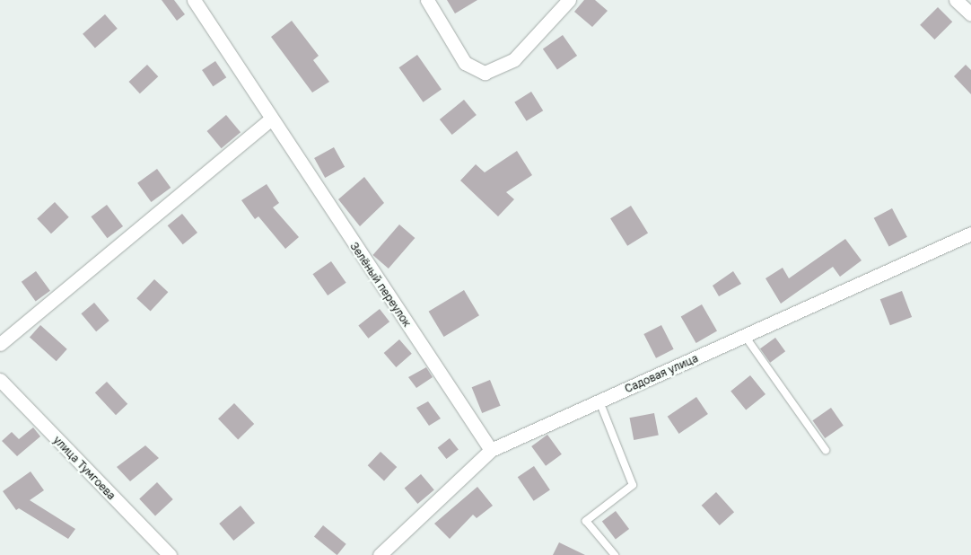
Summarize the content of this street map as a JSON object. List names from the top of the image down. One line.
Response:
{"streets":{"street":["Зелёный переулок","Садовая улица","улица Тумгоева"]},"crossings":[["Зелёный переулок","Садовая улица"]]}
